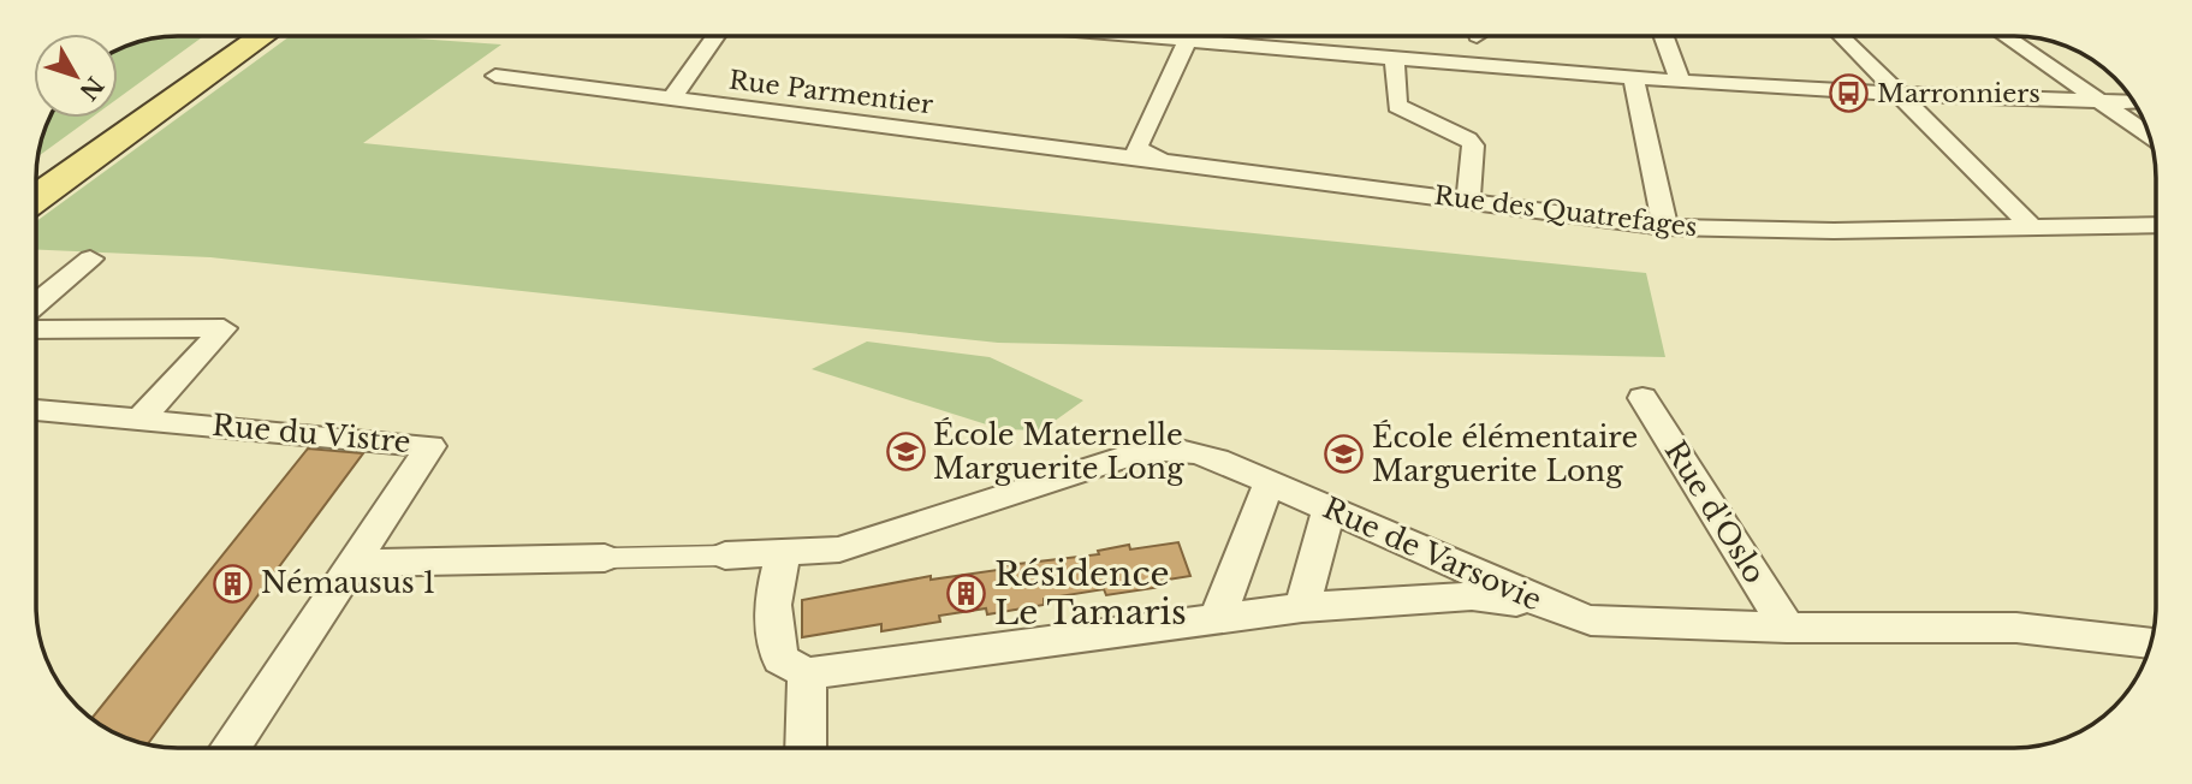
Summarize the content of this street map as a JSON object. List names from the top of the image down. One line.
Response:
{"streets":{"street":["Rue Parmentier","Rue des Quatrefages","Rue du Vistre","Rue d'Oslo","Rue de Varsovie"]},"crossings":[["Rue Parmentier","Rue des Quatrefages"],["Rue d'Oslo","Rue de Varsovie"]],"places":{"bus stop":["Marronniers"],"school or university":["École Maternelle Marguerite Long","École élémentaire Marguerite Long"],"building":["Némausus 1","Résidence Le Tamaris"]},"north":"bottom right"}
